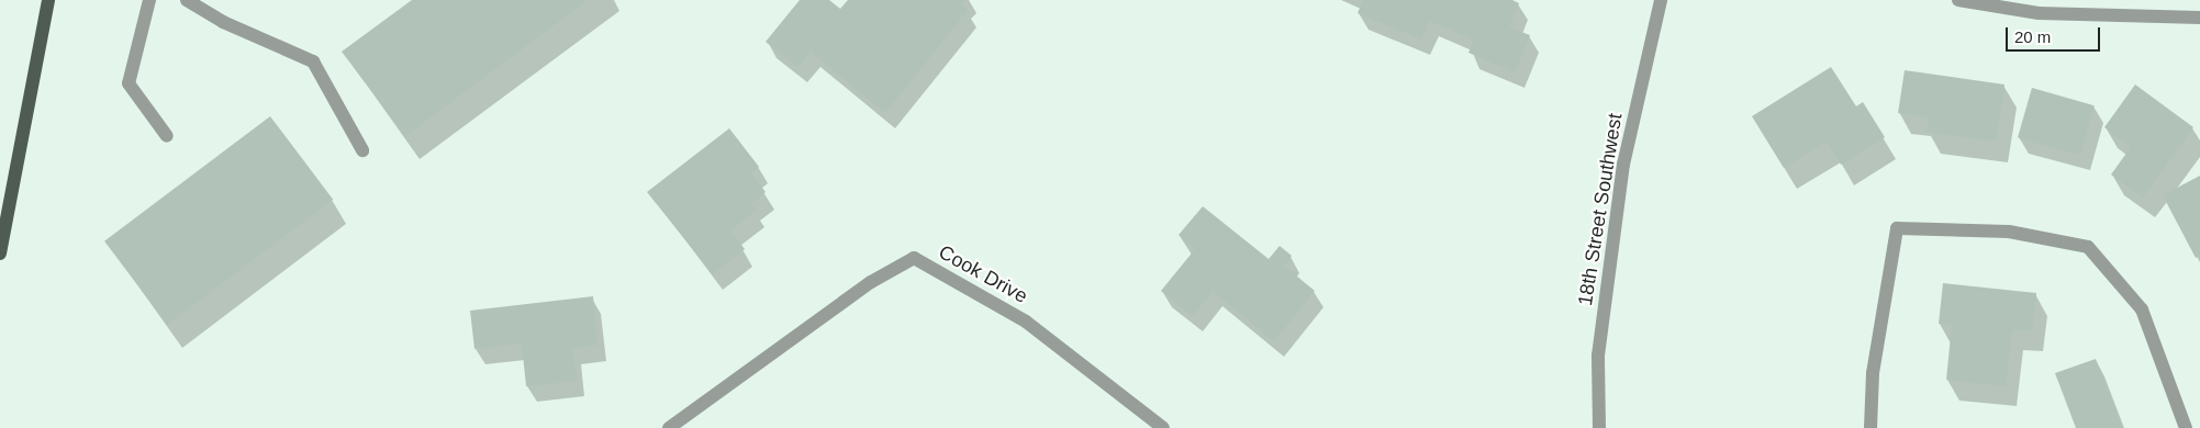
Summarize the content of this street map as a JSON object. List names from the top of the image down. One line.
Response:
{"streets":{"street":["18th Street Southwest","Cook Drive"]},"scale_bar":"20 m"}
